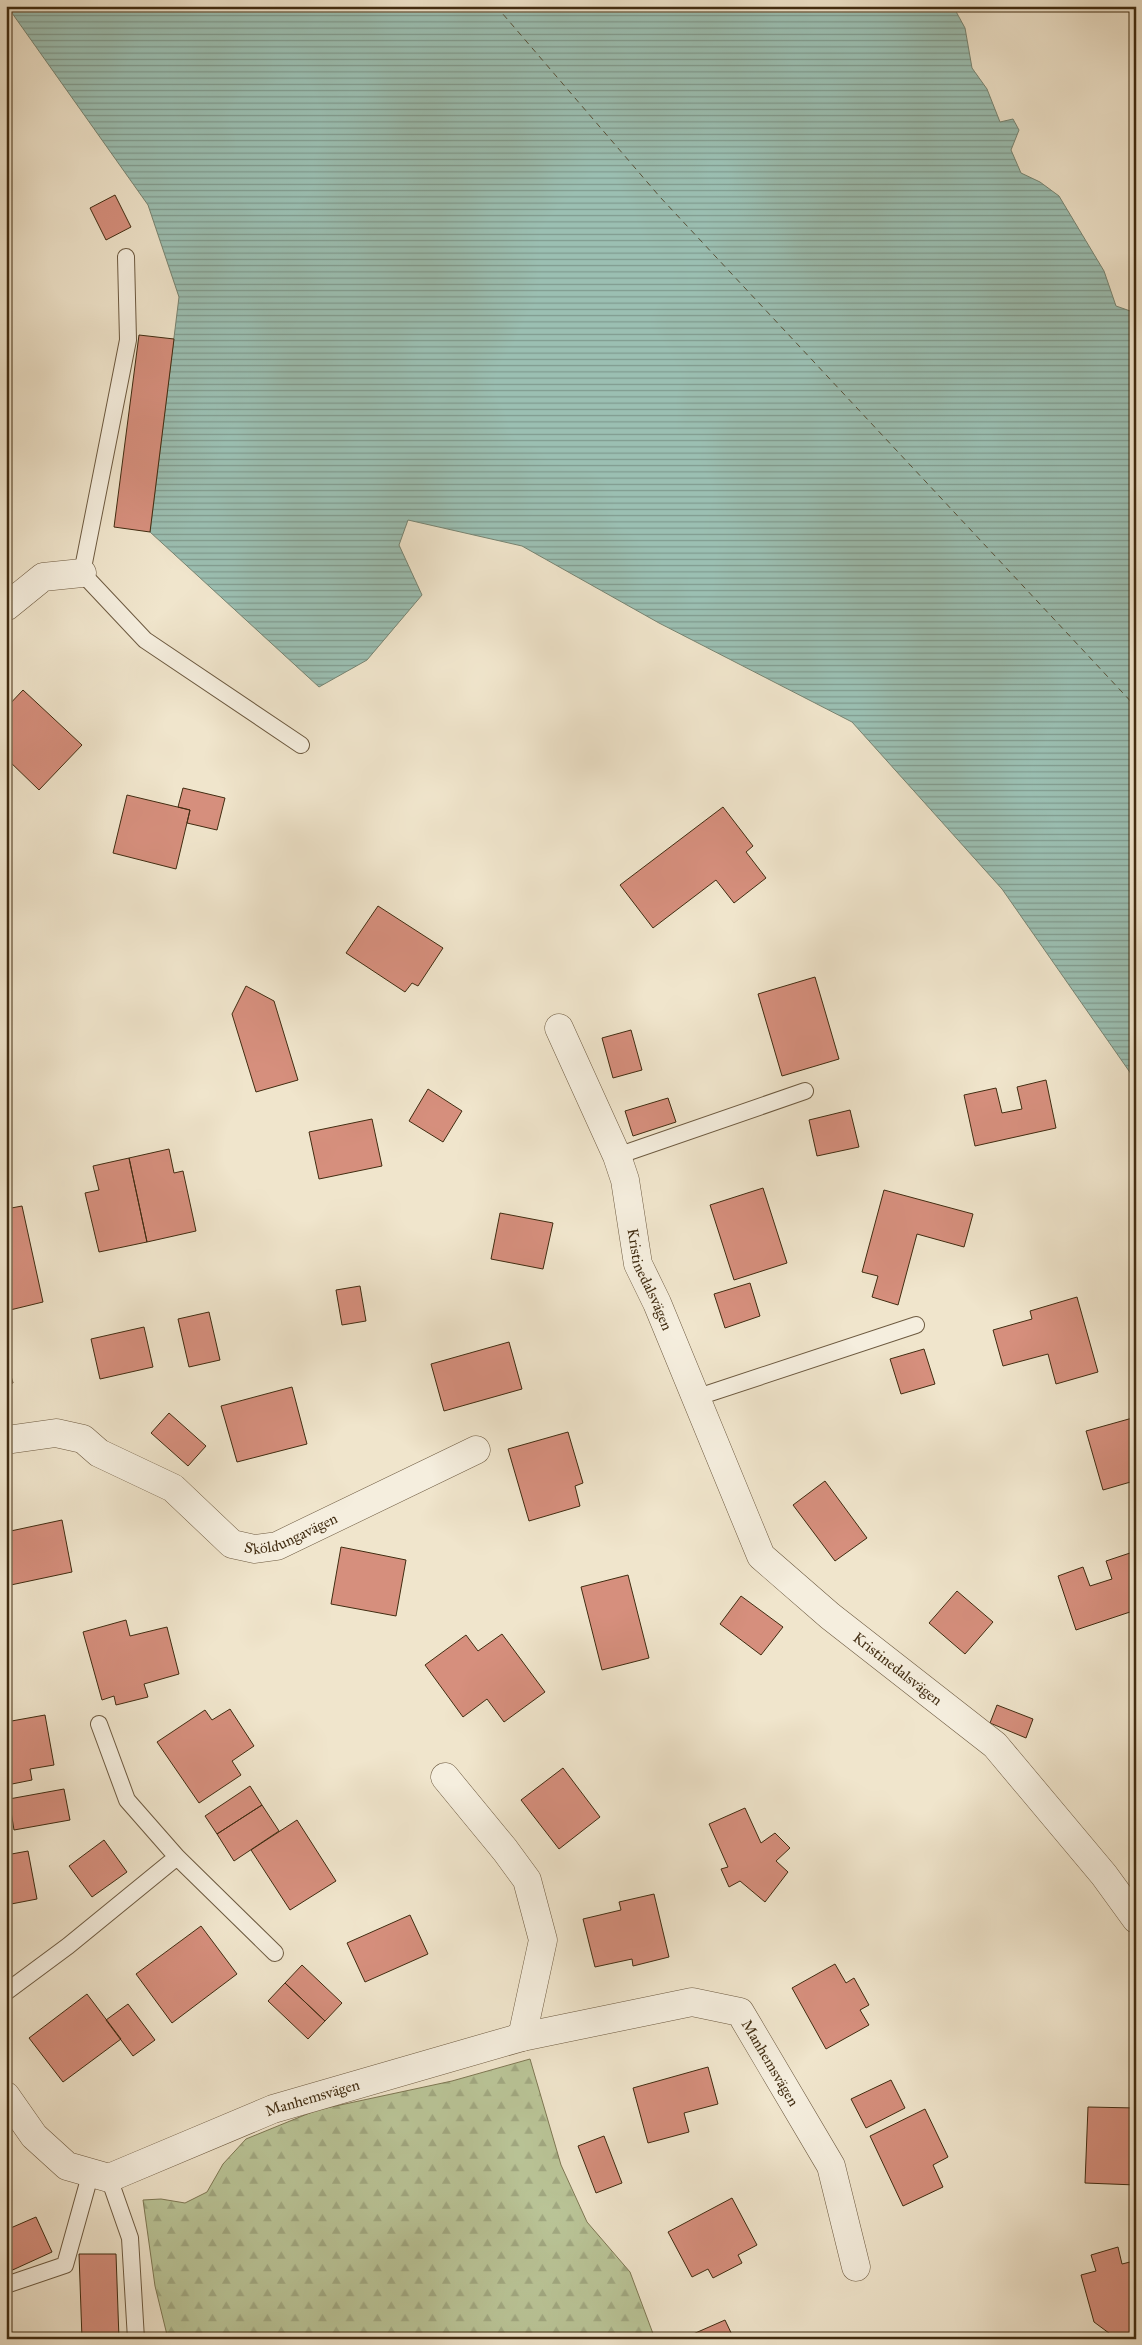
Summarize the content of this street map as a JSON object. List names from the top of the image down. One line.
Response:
{"streets":{"street":["Kristinedalsvägen","Sköldungavägen","Manhemsvägen"]}}
